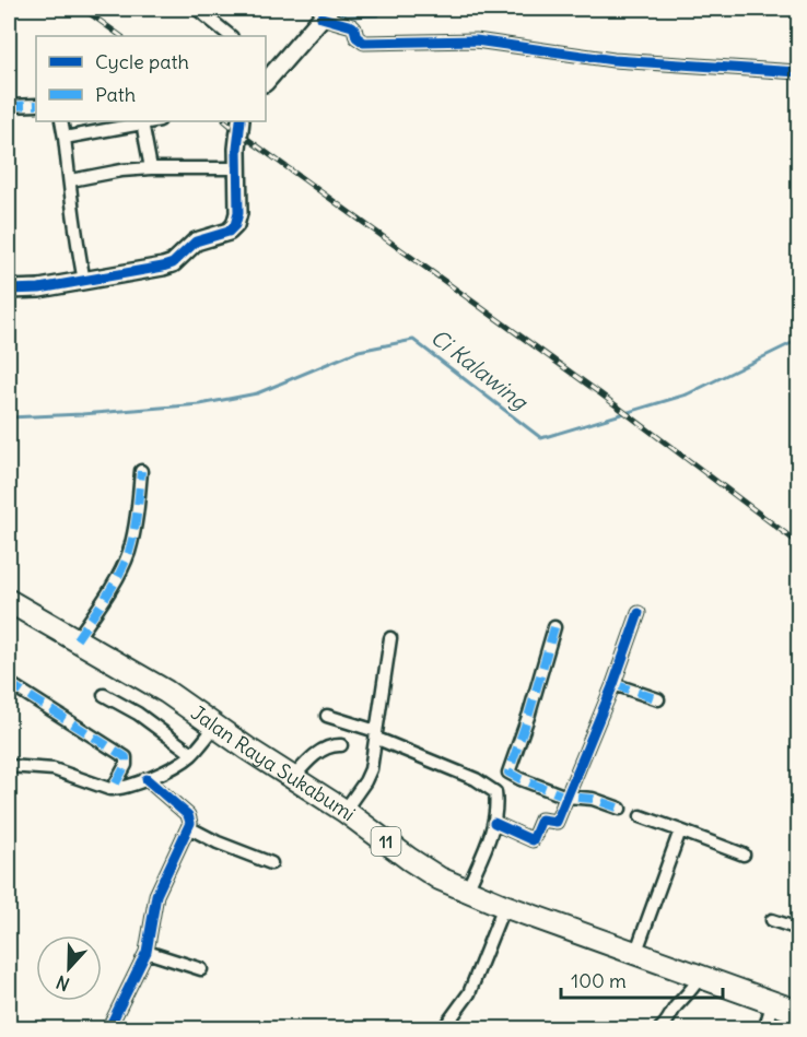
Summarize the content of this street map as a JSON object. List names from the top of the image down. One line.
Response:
{"streets":{"highway":["Jalan Raya Sukabumi","11"]},"water":["Ci Kalawing"],"legend":["Cycle path","Path"],"scale_bar":"100 m","north":"bottom"}
